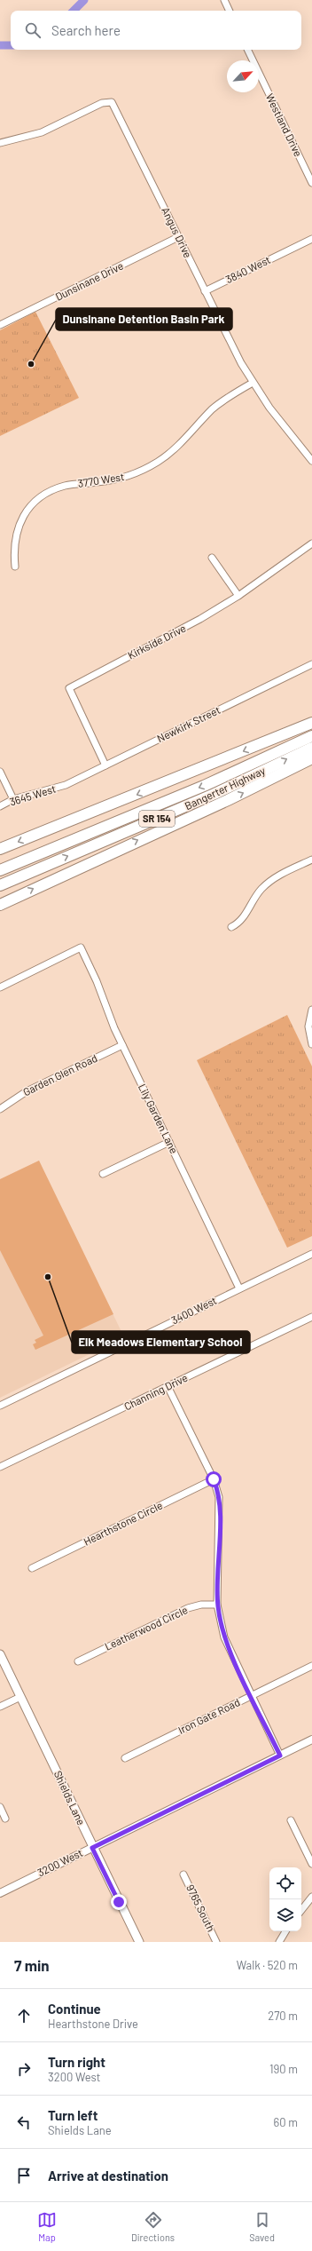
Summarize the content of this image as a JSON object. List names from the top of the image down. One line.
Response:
{"streets":{"highway":["Bangerter Highway","SR 154"],"main road":["Shields Lane"],"street":["Westland Drive","Angus Drive","3840 West","Dunsinane Drive","3770 West","Kirkside Drive","Newkirk Street","3645 West","Garden Glen Road","Lily Garden Lane","3400 West","Channing Drive","Hearthstone Circle","Leatherwood Circle","Iron Gate Road","3200 West","9765 South"]},"crossings":[["Angus Drive","3840 West"],["Angus Drive","Dunsinane Drive"],["Angus Drive","3770 West"],["Kirkside Drive","Newkirk Street"],["Newkirk Street","3645 West"],["Garden Glen Road","Lily Garden Lane"],["Lily Garden Lane","3400 West"],["Shields Lane","3200 West"]],"places":["Dunsinane Detention Basin Park","Elk Meadows Elementary School"],"north":"top right","page":{"search":"Search here","heading":["7 min","Walk · 520 m"],"list":[["Continue","Hearthstone Drive","270 m"],["Turn right","3200 West","190 m"],["Turn left","Shields Lane","60 m"],"Arrive at destination"],"nav":["Map","Directions","Saved"]}}
